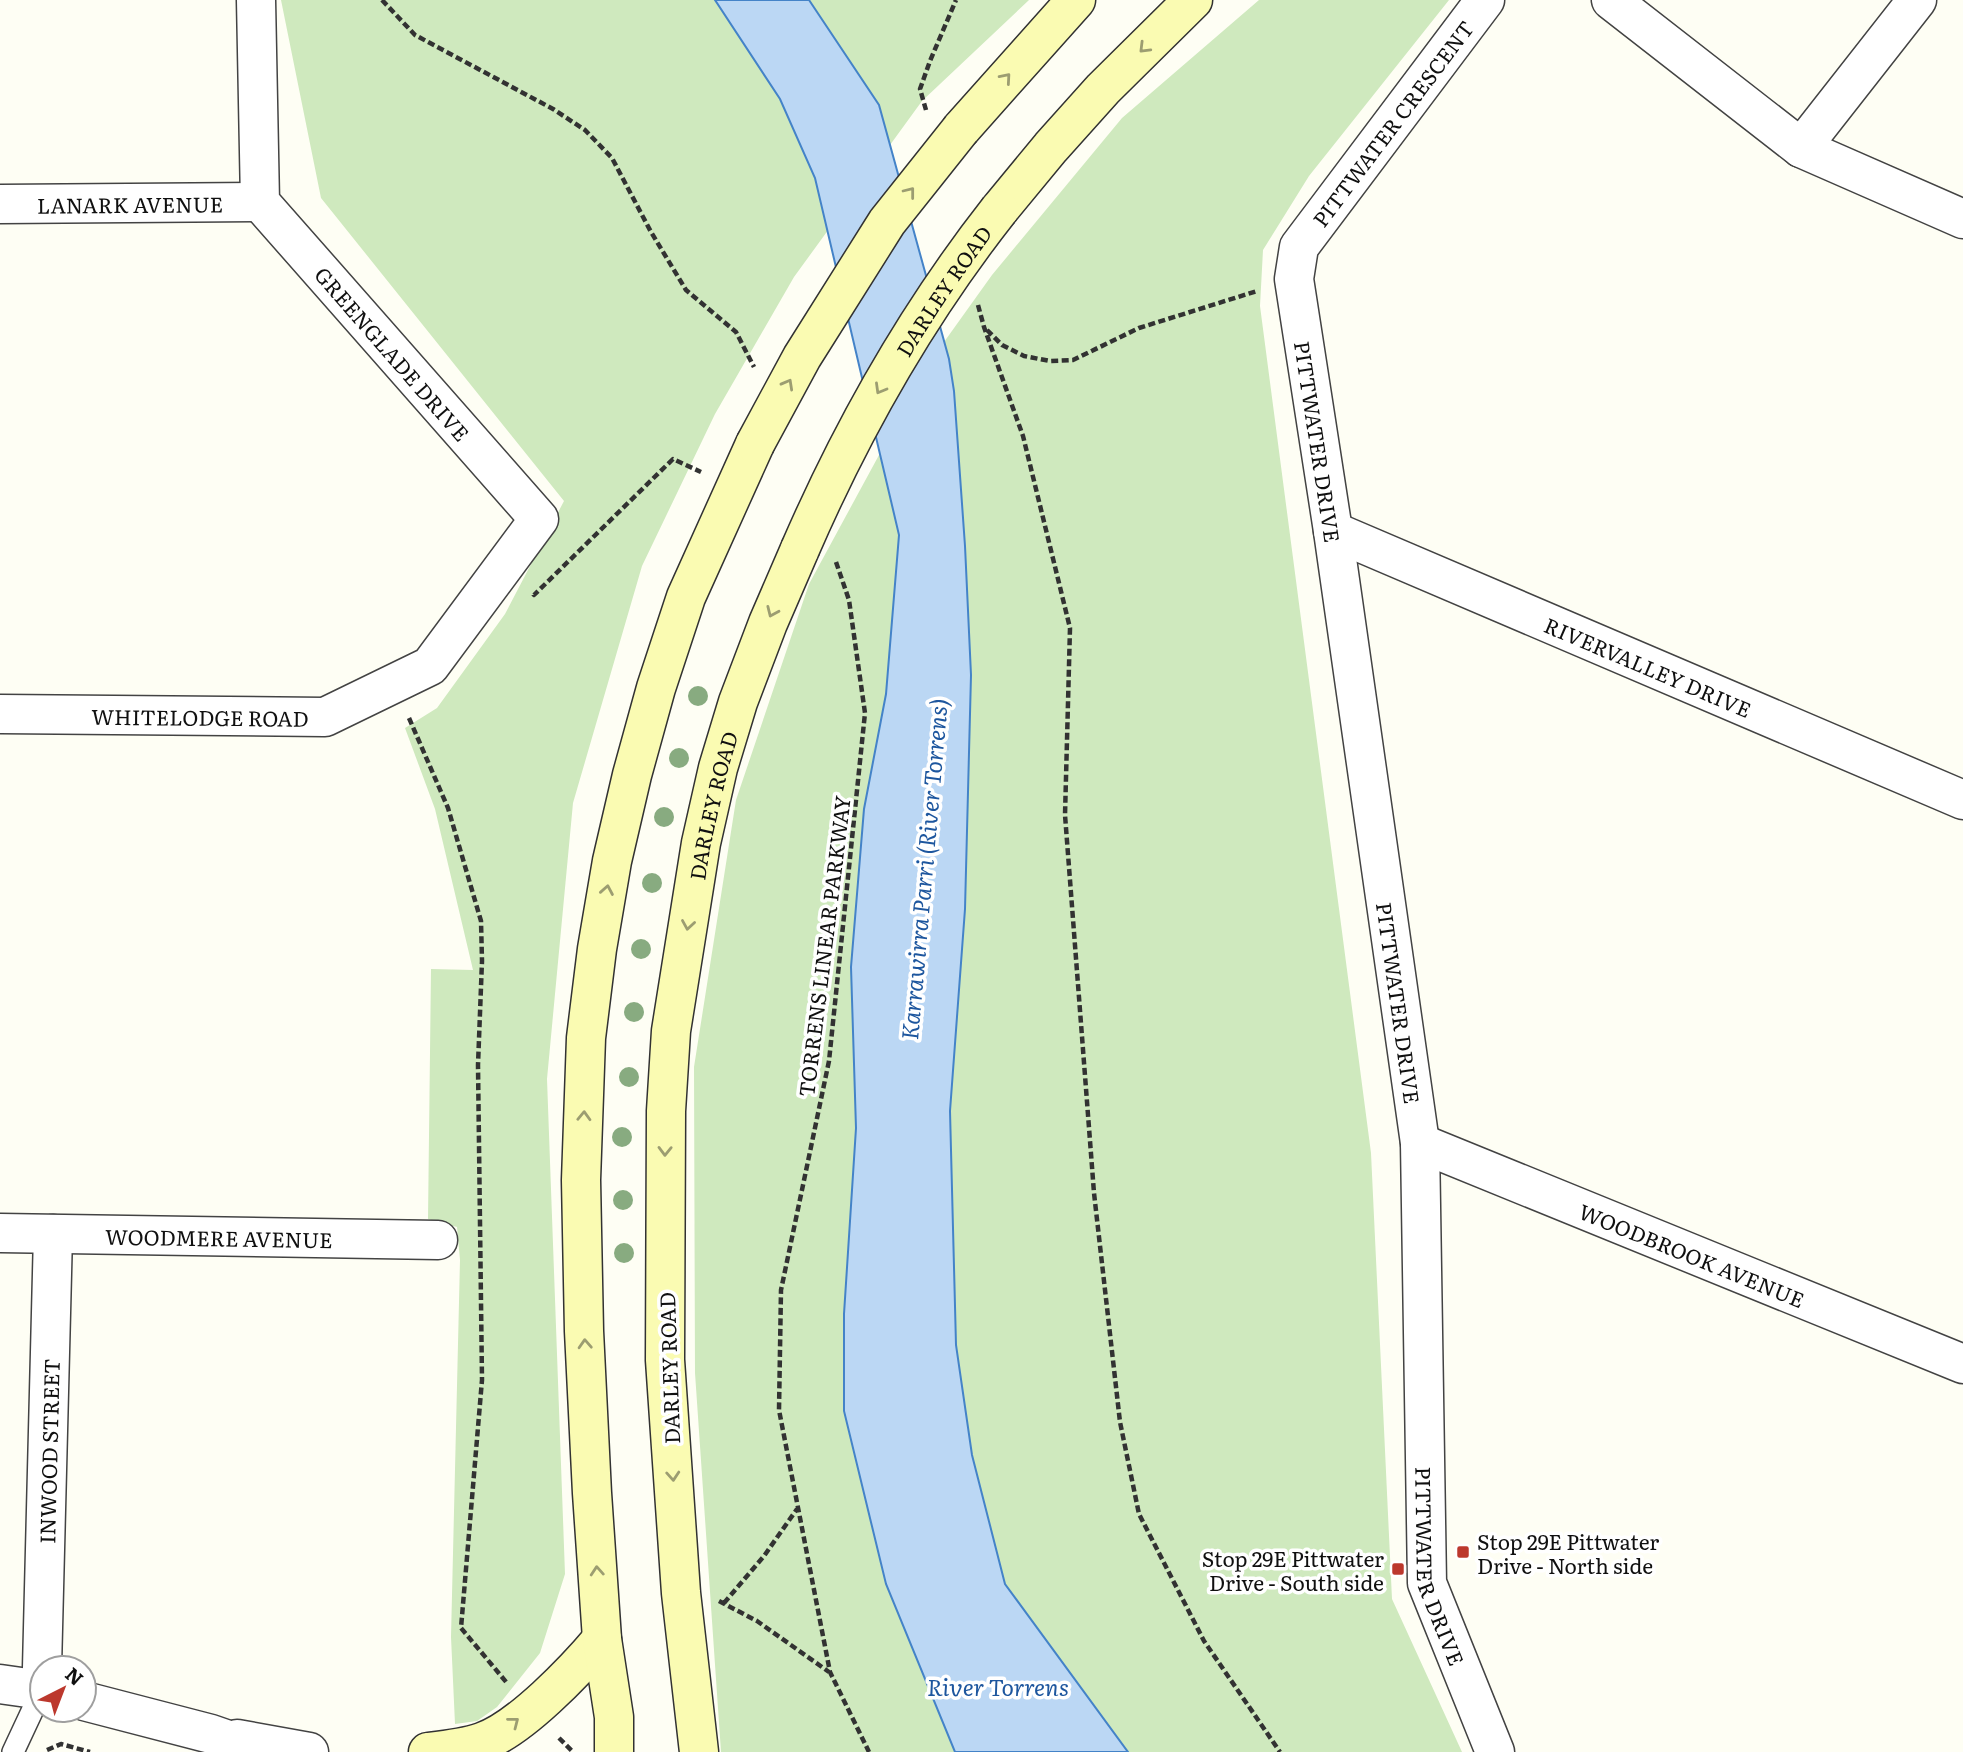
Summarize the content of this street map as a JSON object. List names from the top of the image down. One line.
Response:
{"streets":{"main road":["DARLEY ROAD"],"street":["PITTWATER CRESCENT","LANARK AVENUE","GREENGLADE DRIVE","PITTWATER DRIVE","RIVERVALLEY DRIVE","WHITELODGE ROAD","WOODMERE AVENUE","WOODBROOK AVENUE","INWOOD STREET"],"path":["TORRENS LINEAR PARKWAY"]},"crossings":[["PITTWATER CRESCENT","PITTWATER DRIVE"],["LANARK AVENUE","GREENGLADE DRIVE"],["GREENGLADE DRIVE","WHITELODGE ROAD"],["PITTWATER DRIVE","RIVERVALLEY DRIVE"],["PITTWATER DRIVE","WOODBROOK AVENUE"],["WOODMERE AVENUE","INWOOD STREET"]],"water":["Karrawirra Parri (River Torrens)","River Torrens"],"places":{"transit":["Stop 29E Pittwater Drive - North side","Stop 29E Pittwater Drive - South side"]},"north":"top right"}
